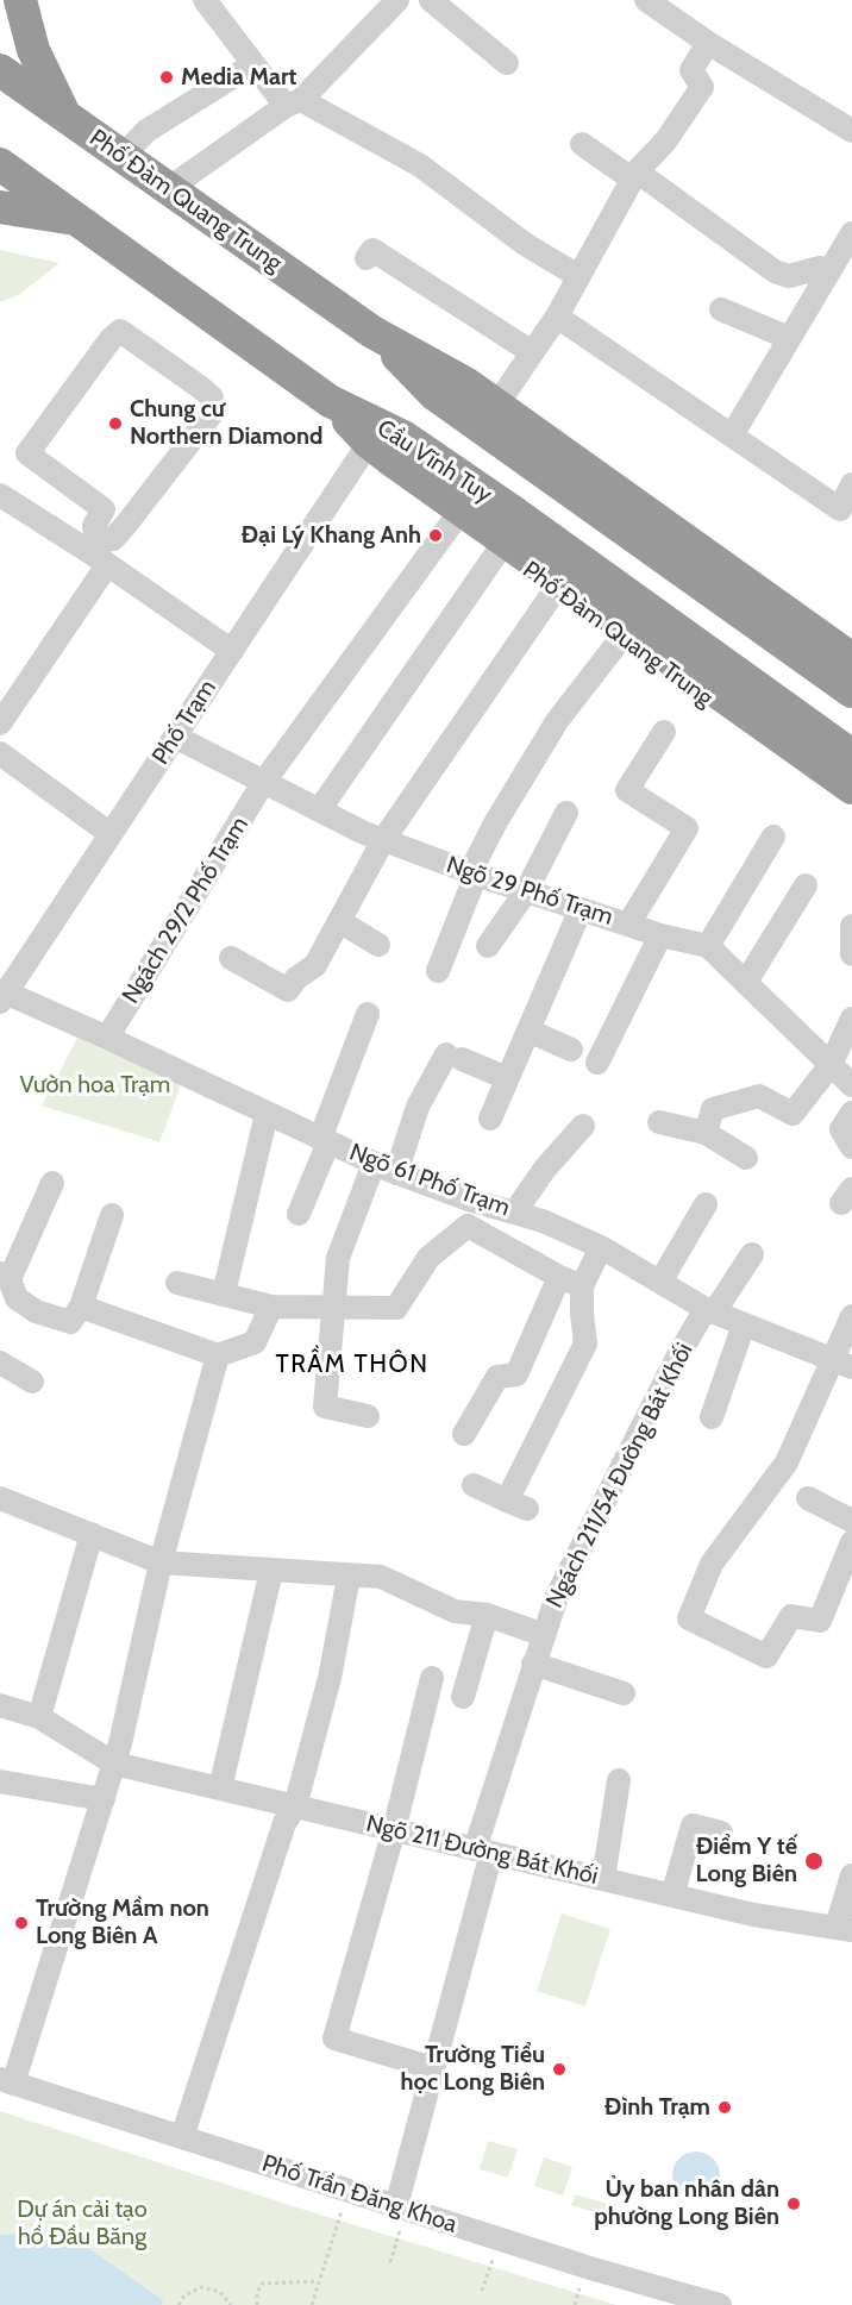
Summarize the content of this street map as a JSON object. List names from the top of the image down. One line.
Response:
{"streets":{"highway":["Phố Đàm Quang Trung","Cầu Vĩnh Tuy"],"street":["Phố Trạm","Ngõ 29 Phố Trạm","Ngách 29/2 Phố Trạm","Ngõ 61 Phố Trạm","Ngách 211/54 Đường Bát Khối","Ngõ 211 Đường Bát Khối","Phố Trần Đăng Khoa"]},"crossings":[["Phố Đàm Quang Trung","Cầu Vĩnh Tuy"],["Phố Đàm Quang Trung","Phố Trạm"],["Phố Đàm Quang Trung","Ngách 29/2 Phố Trạm"],["Cầu Vĩnh Tuy","Phố Trạm"],["Phố Trạm","Ngõ 29 Phố Trạm"],["Phố Trạm","Ngõ 61 Phố Trạm"],["Ngõ 29 Phố Trạm","Ngách 29/2 Phố Trạm"],["Ngách 29/2 Phố Trạm","Ngõ 61 Phố Trạm"],["Ngõ 61 Phố Trạm","Ngách 211/54 Đường Bát Khối"],["Ngách 211/54 Đường Bát Khối","Ngõ 211 Đường Bát Khối"],["Ngách 211/54 Đường Bát Khối","Phố Trần Đăng Khoa"]],"districts":["TRẦM THÔN"],"parks":["Vườn hoa Trạm","Dự án cải tạo hồ Đầu Băng"],"places":["Media Mart","Chung cư Northern Diamond","Đại Lý Khang Anh","Điểm Y tế Long Biên","Trường Mầm non Long Biên A","Trường Tiểu học Long Biên","Đình Trạm","Ủy ban nhân dân phường Long Biên"]}
